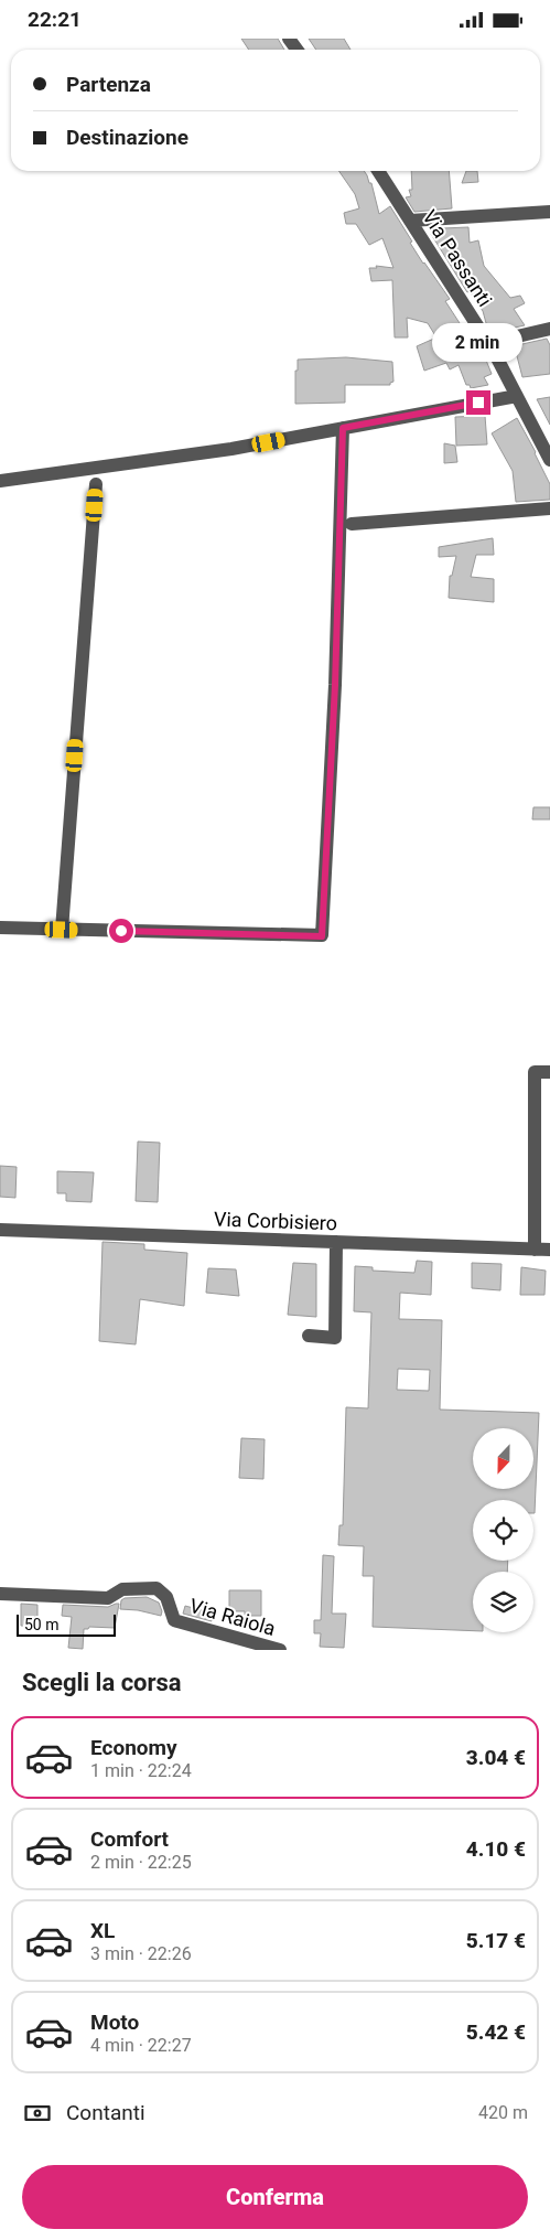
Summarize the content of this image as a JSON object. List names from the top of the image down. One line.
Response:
{"streets":{"street":["Via Passanti","Via Corbisiero","Via Raiola"]},"scale_bar":"50 m","north":"bottom","page":{"status":"22:21","banner":["Partenza","Destinazione"],"bubble":"2 min","scale":"50 m","heading":"Scegli la corsa","list":[{"name":"Economy","note":"1 min · 22:24","value":"3.04 €"},{"name":"Comfort","note":"2 min · 22:25","value":"4.10 €"},{"name":"XL","note":"3 min · 22:26","value":"5.17 €"},{"name":"Moto","note":"4 min · 22:27","value":"5.42 €"}],"pay":["Contanti","420 m"],"buttons":"Conferma"}}
